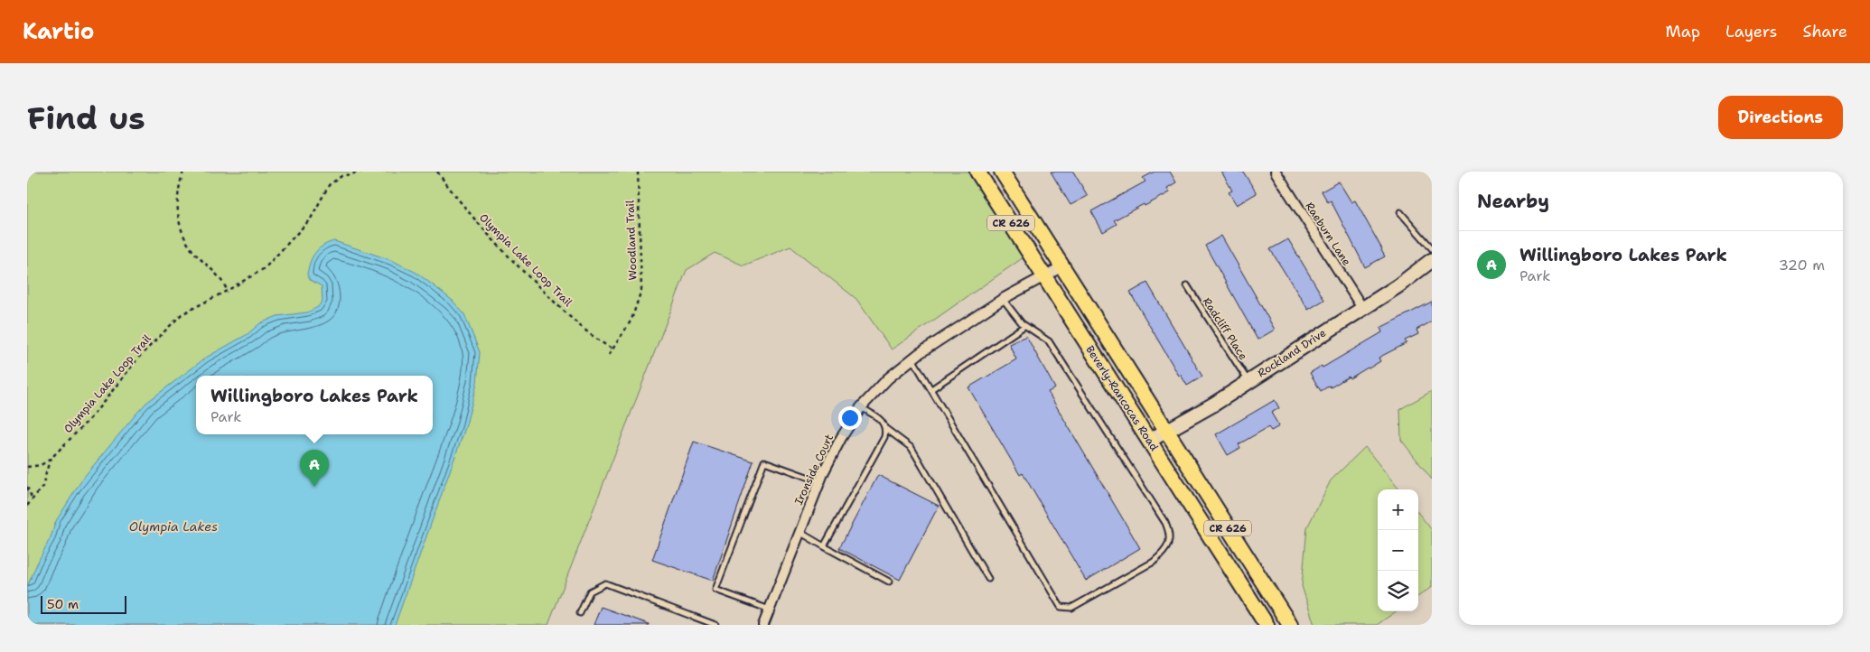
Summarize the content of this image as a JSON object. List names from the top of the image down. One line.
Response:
{"streets":{"main road":["CR 626","Beverly-Rancocas Road"],"street":["Raeburn Lane","Rockland Drive","Ironside Court"],"lane":["Radcliff Place"],"path":["Woodland Trail","Olympia Lake Loop Trail"]},"crossings":[["Raeburn Lane","Rockland Drive"],["Woodland Trail","Olympia Lake Loop Trail"],["Radcliff Place","Rockland Drive"],["Rockland Drive","Beverly-Rancocas Road"],["Beverly-Rancocas Road","Ironside Court"]],"water":["Olympia Lakes"],"scale_bar":"50 m","page":{"header":"Kartio","nav":["Map","Layers","Share"],"buttons":"Directions","title":"Find us","heading":"Nearby","list":[{"mark":"A","name":"Willingboro Lakes Park","note":"Park","value":"320 m"}],"popup":["Willingboro Lakes Park","Park"],"pins":"A","map_buttons":["+","−"],"scale":"50 m"}}
